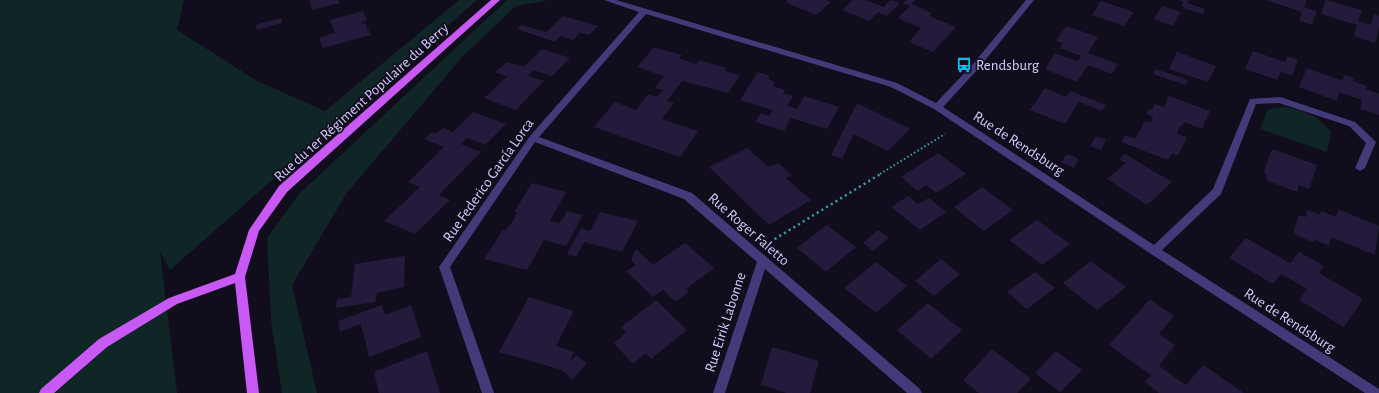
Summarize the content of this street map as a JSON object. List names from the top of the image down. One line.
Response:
{"streets":{"main road":["Rue du 1er Régiment Populaire du Berry"],"street":["Rue de Rendsburg","Rue Federico García Lorca","Rue Roger Faletto","Rue Eirik Labonne"]},"crossings":[["Rue de Rendsburg","Rue Federico García Lorca"],["Rue Federico García Lorca","Rue Roger Faletto"],["Rue Roger Faletto","Rue Eirik Labonne"]],"places":{"bus stop":["Rendsburg"]}}
